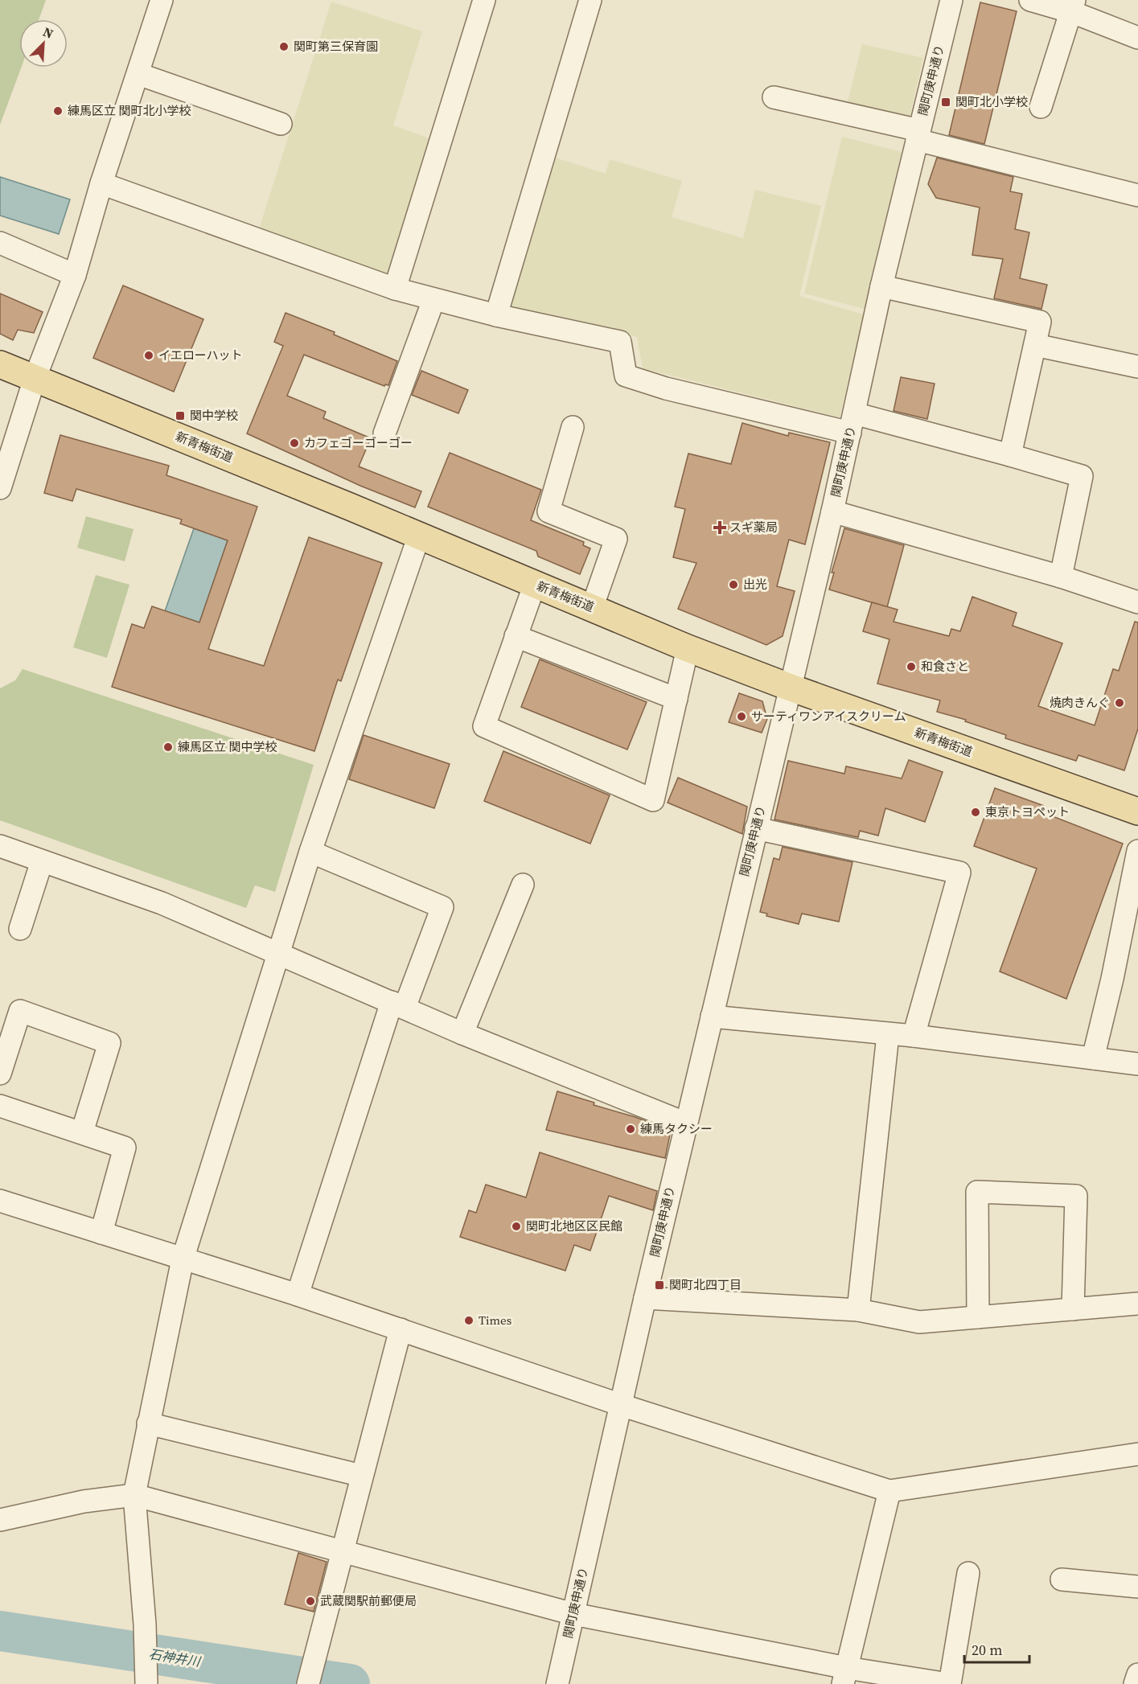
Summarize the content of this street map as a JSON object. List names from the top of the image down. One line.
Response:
{"streets":{"main road":["新青梅街道"],"street":["関町庚申通り"]},"crossings":[["関町庚申通り","新青梅街道"]],"water":["石神井川"],"places":{"other":["関町第三保育園","練馬区立 関町北小学校","イエローハット","カフェゴーゴーゴー","出光","和食さと","焼肉きんぐ","サーティワンアイスクリーム","練馬区立 関中学校","東京トヨペット","練馬タクシー","関町北地区区民館","Times","武蔵関駅前郵便局"],"transit":["関町北小学校","関中学校","関町北四丁目"],"health":["スギ薬局"]},"scale_bar":"20 m","north":"top right"}
